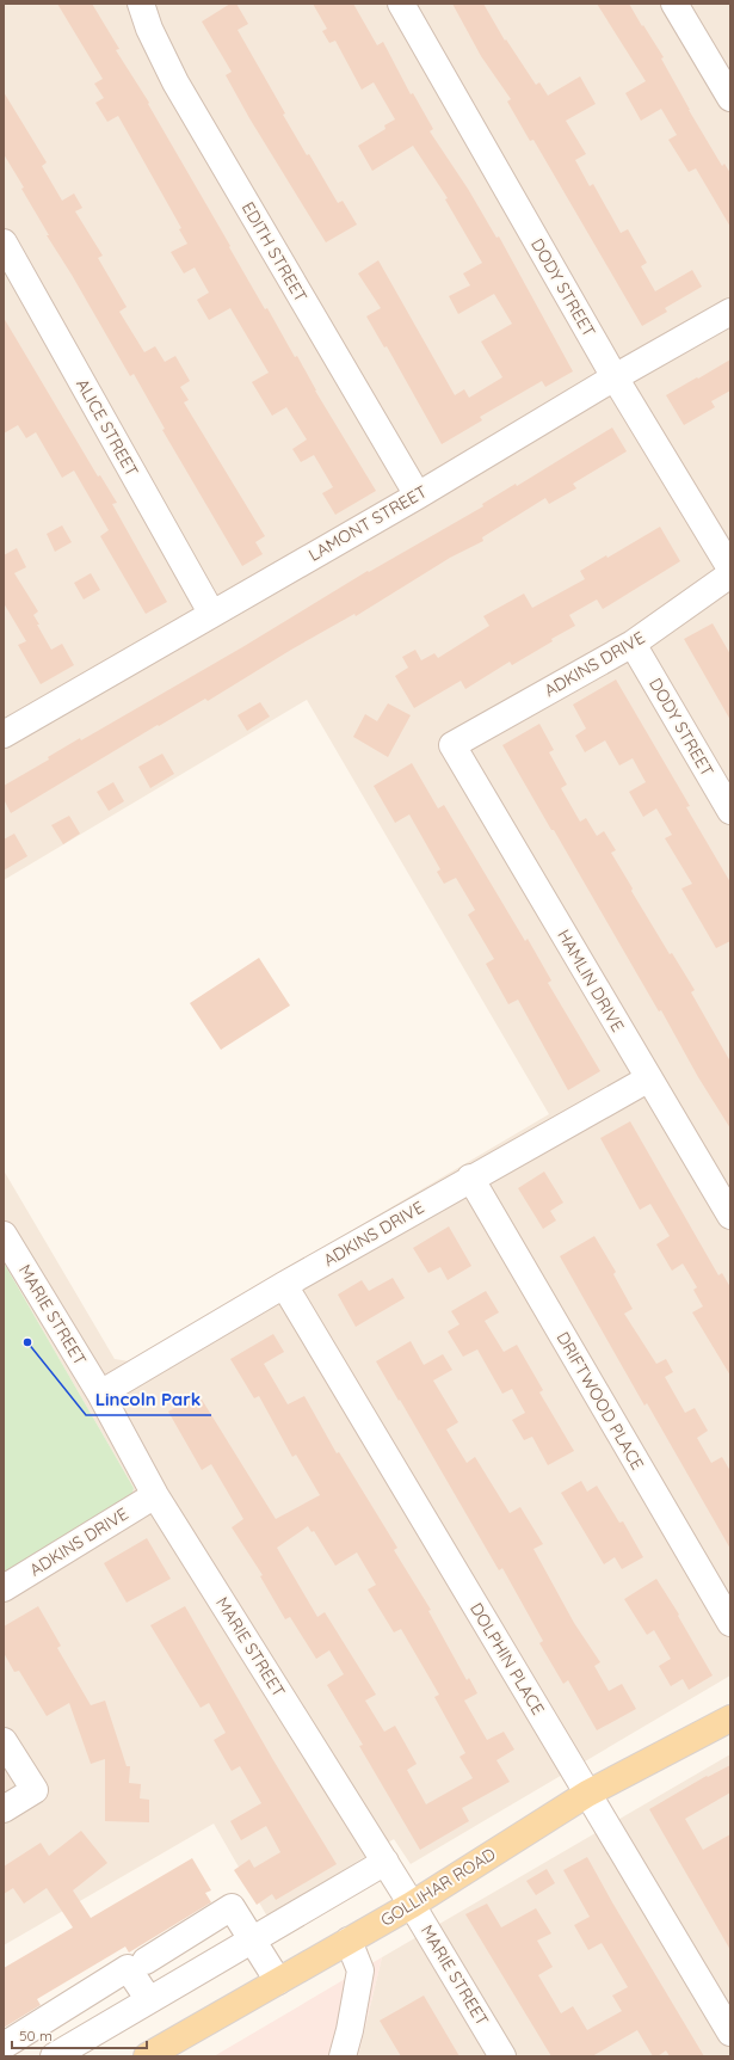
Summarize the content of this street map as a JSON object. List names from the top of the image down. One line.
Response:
{"streets":{"main road":["GOLLIHAR ROAD"],"street":["EDITH STREET","DODY STREET","ALICE STREET","LAMONT STREET","ADKINS DRIVE","HAMLIN DRIVE","MARIE STREET","DRIFTWOOD PLACE","DOLPHIN PLACE"]},"crossings":[["EDITH STREET","LAMONT STREET"],["DODY STREET","LAMONT STREET"],["DODY STREET","ADKINS DRIVE"],["ALICE STREET","LAMONT STREET"],["ADKINS DRIVE","HAMLIN DRIVE"],["ADKINS DRIVE","MARIE STREET"],["ADKINS DRIVE","DRIFTWOOD PLACE"],["ADKINS DRIVE","DOLPHIN PLACE"],["MARIE STREET","GOLLIHAR ROAD"],["DOLPHIN PLACE","GOLLIHAR ROAD"]],"places":["Lincoln Park"],"scale_bar":"50 m"}
